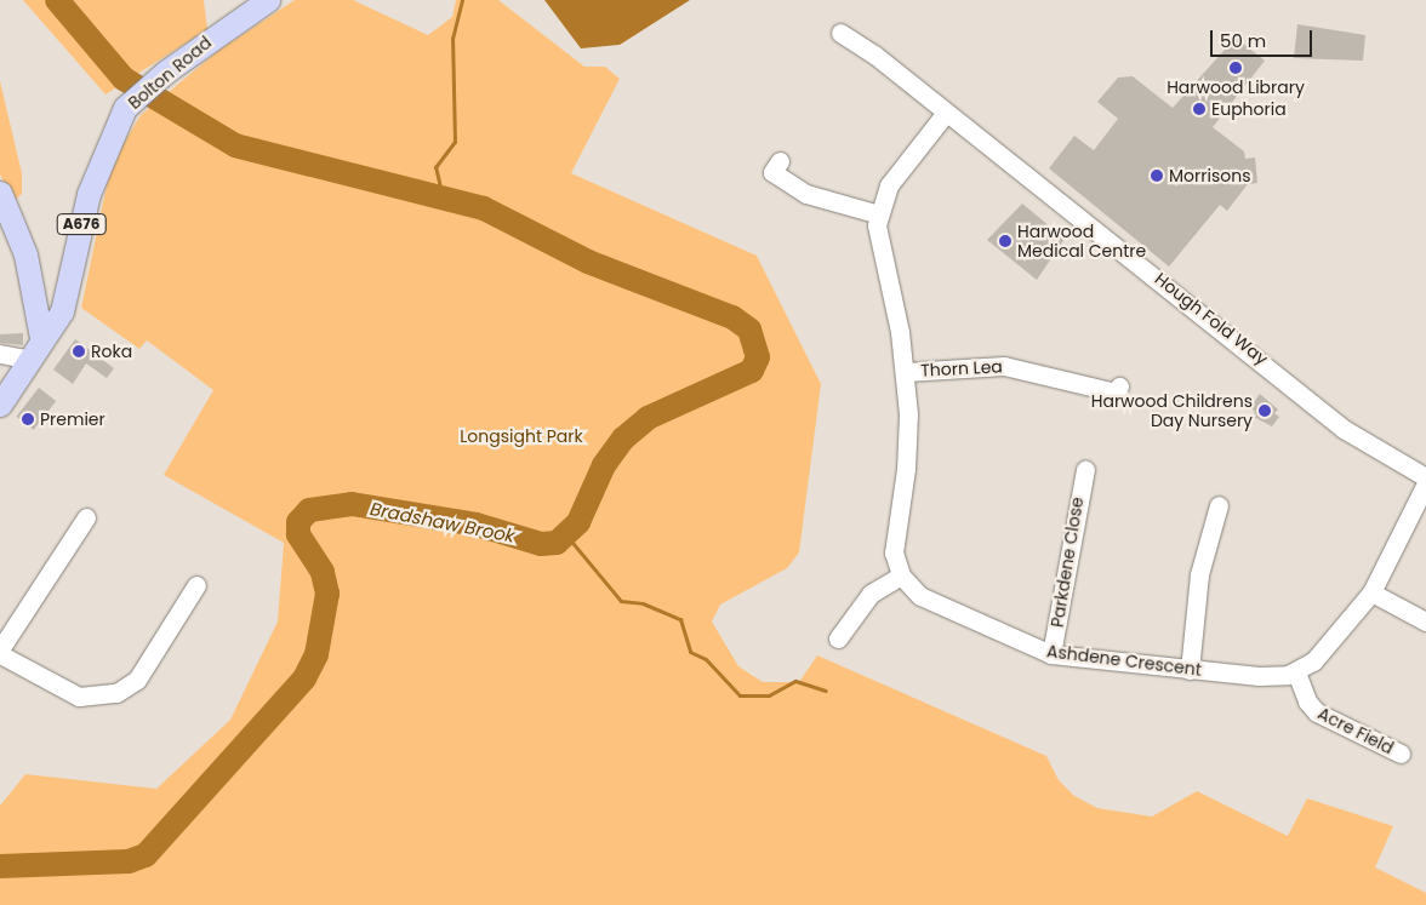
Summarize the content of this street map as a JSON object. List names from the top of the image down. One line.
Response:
{"streets":{"main road":["Bolton Road","A676"],"street":["Hough Fold Way","Thorn Lea","Parkdene Close","Ashdene Crescent","Acre Field"]},"crossings":[["Bolton Road","A676"],["Parkdene Close","Ashdene Crescent"],["Ashdene Crescent","Acre Field"]],"water":["Bradshaw Brook"],"parks":["Longsight Park"],"places":["Harwood Library","Euphoria","Morrisons","Harwood Medical Centre","Roka","Harwood Childrens Day Nursery","Premier"],"scale_bar":"50 m"}
